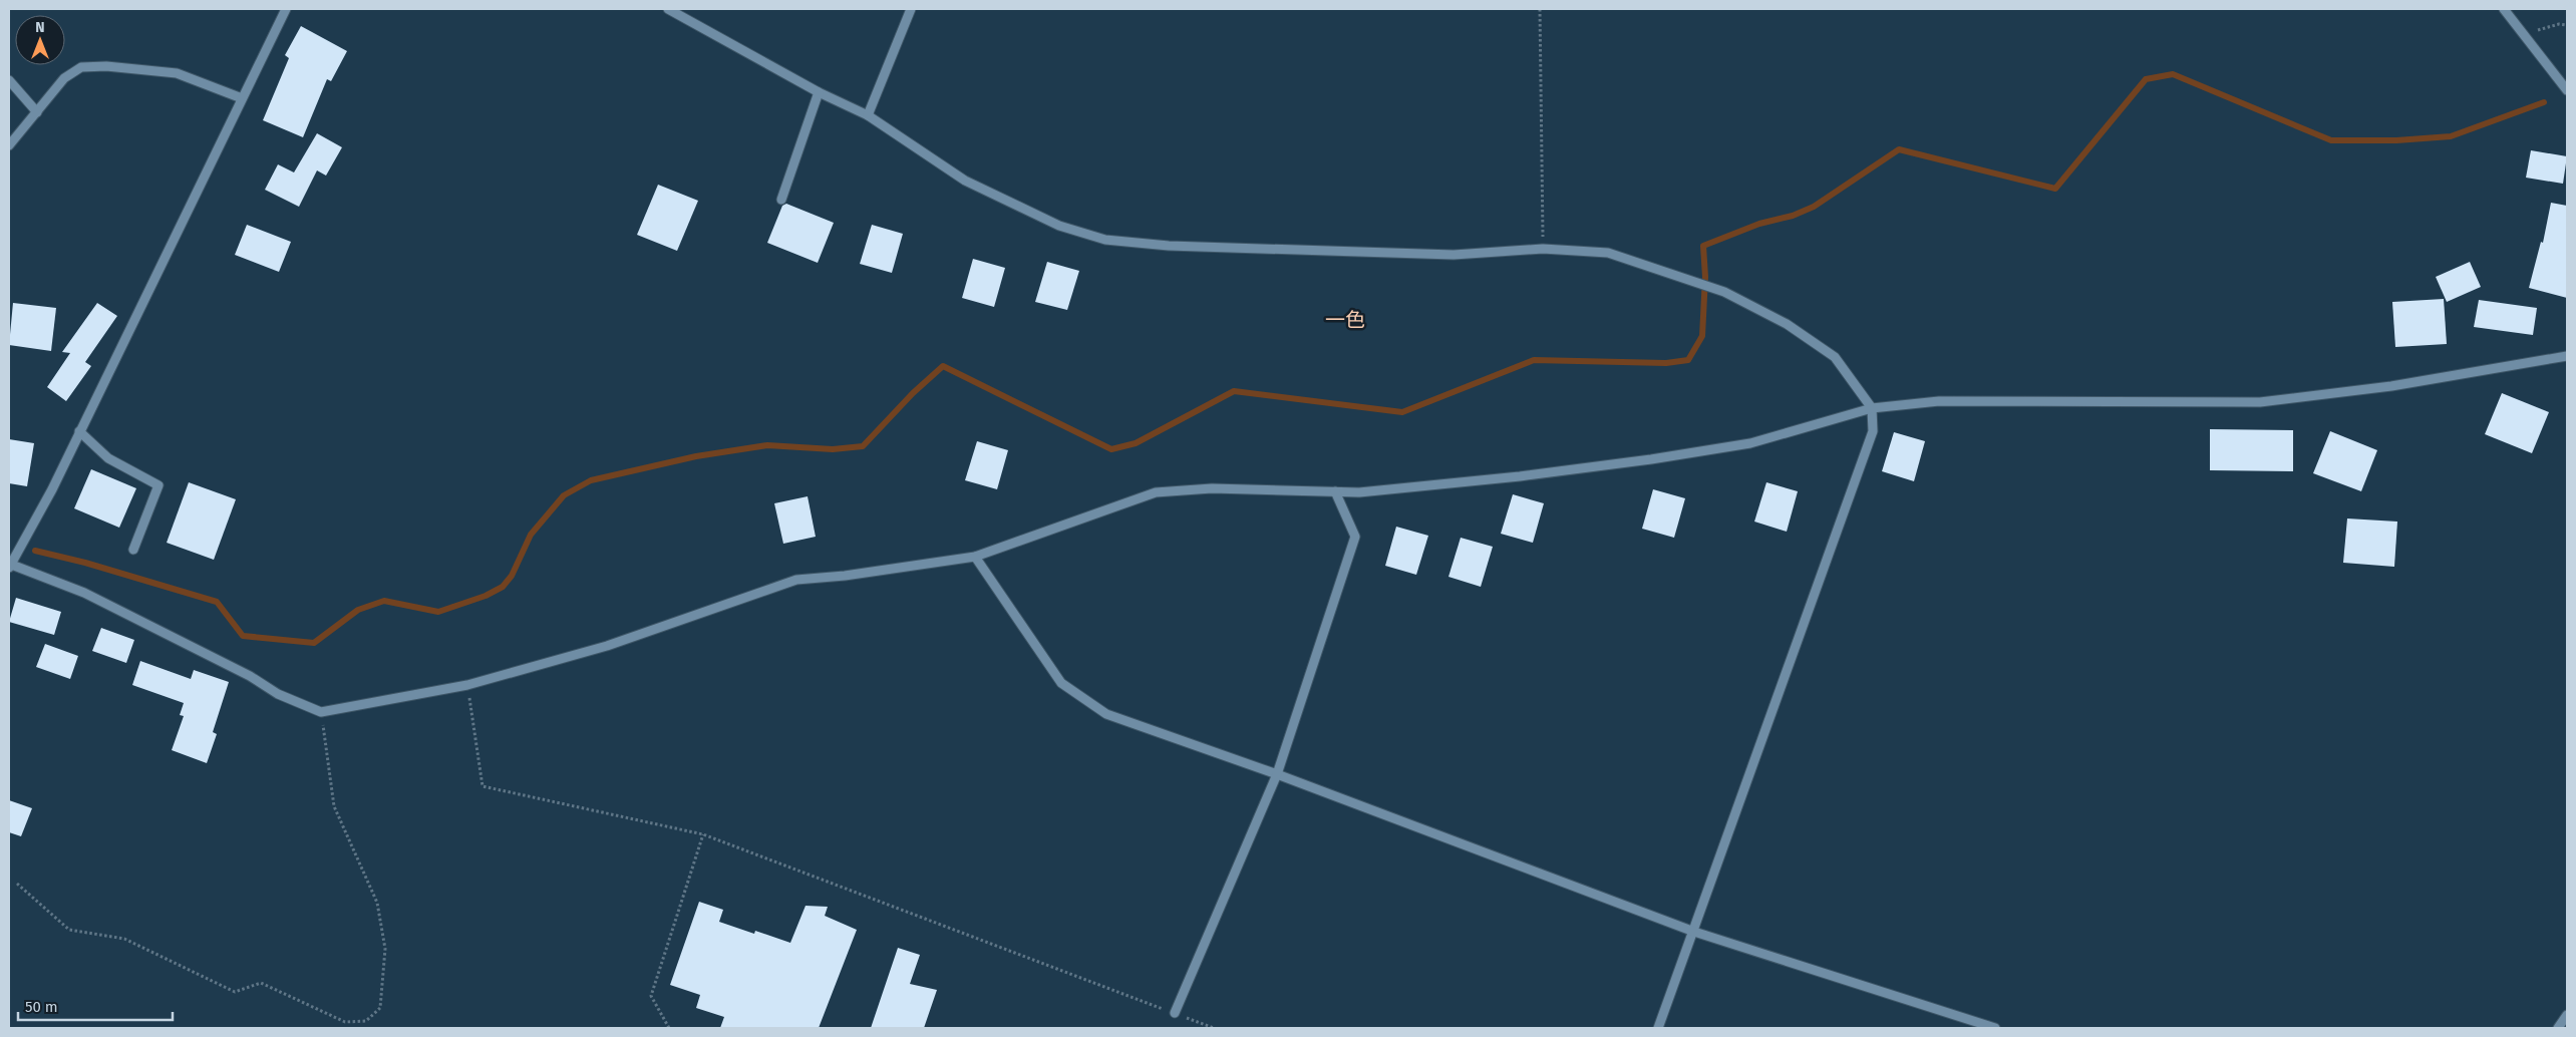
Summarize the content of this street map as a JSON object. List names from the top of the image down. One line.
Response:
{"districts":["一色"],"scale_bar":"50 m","north":"top"}
